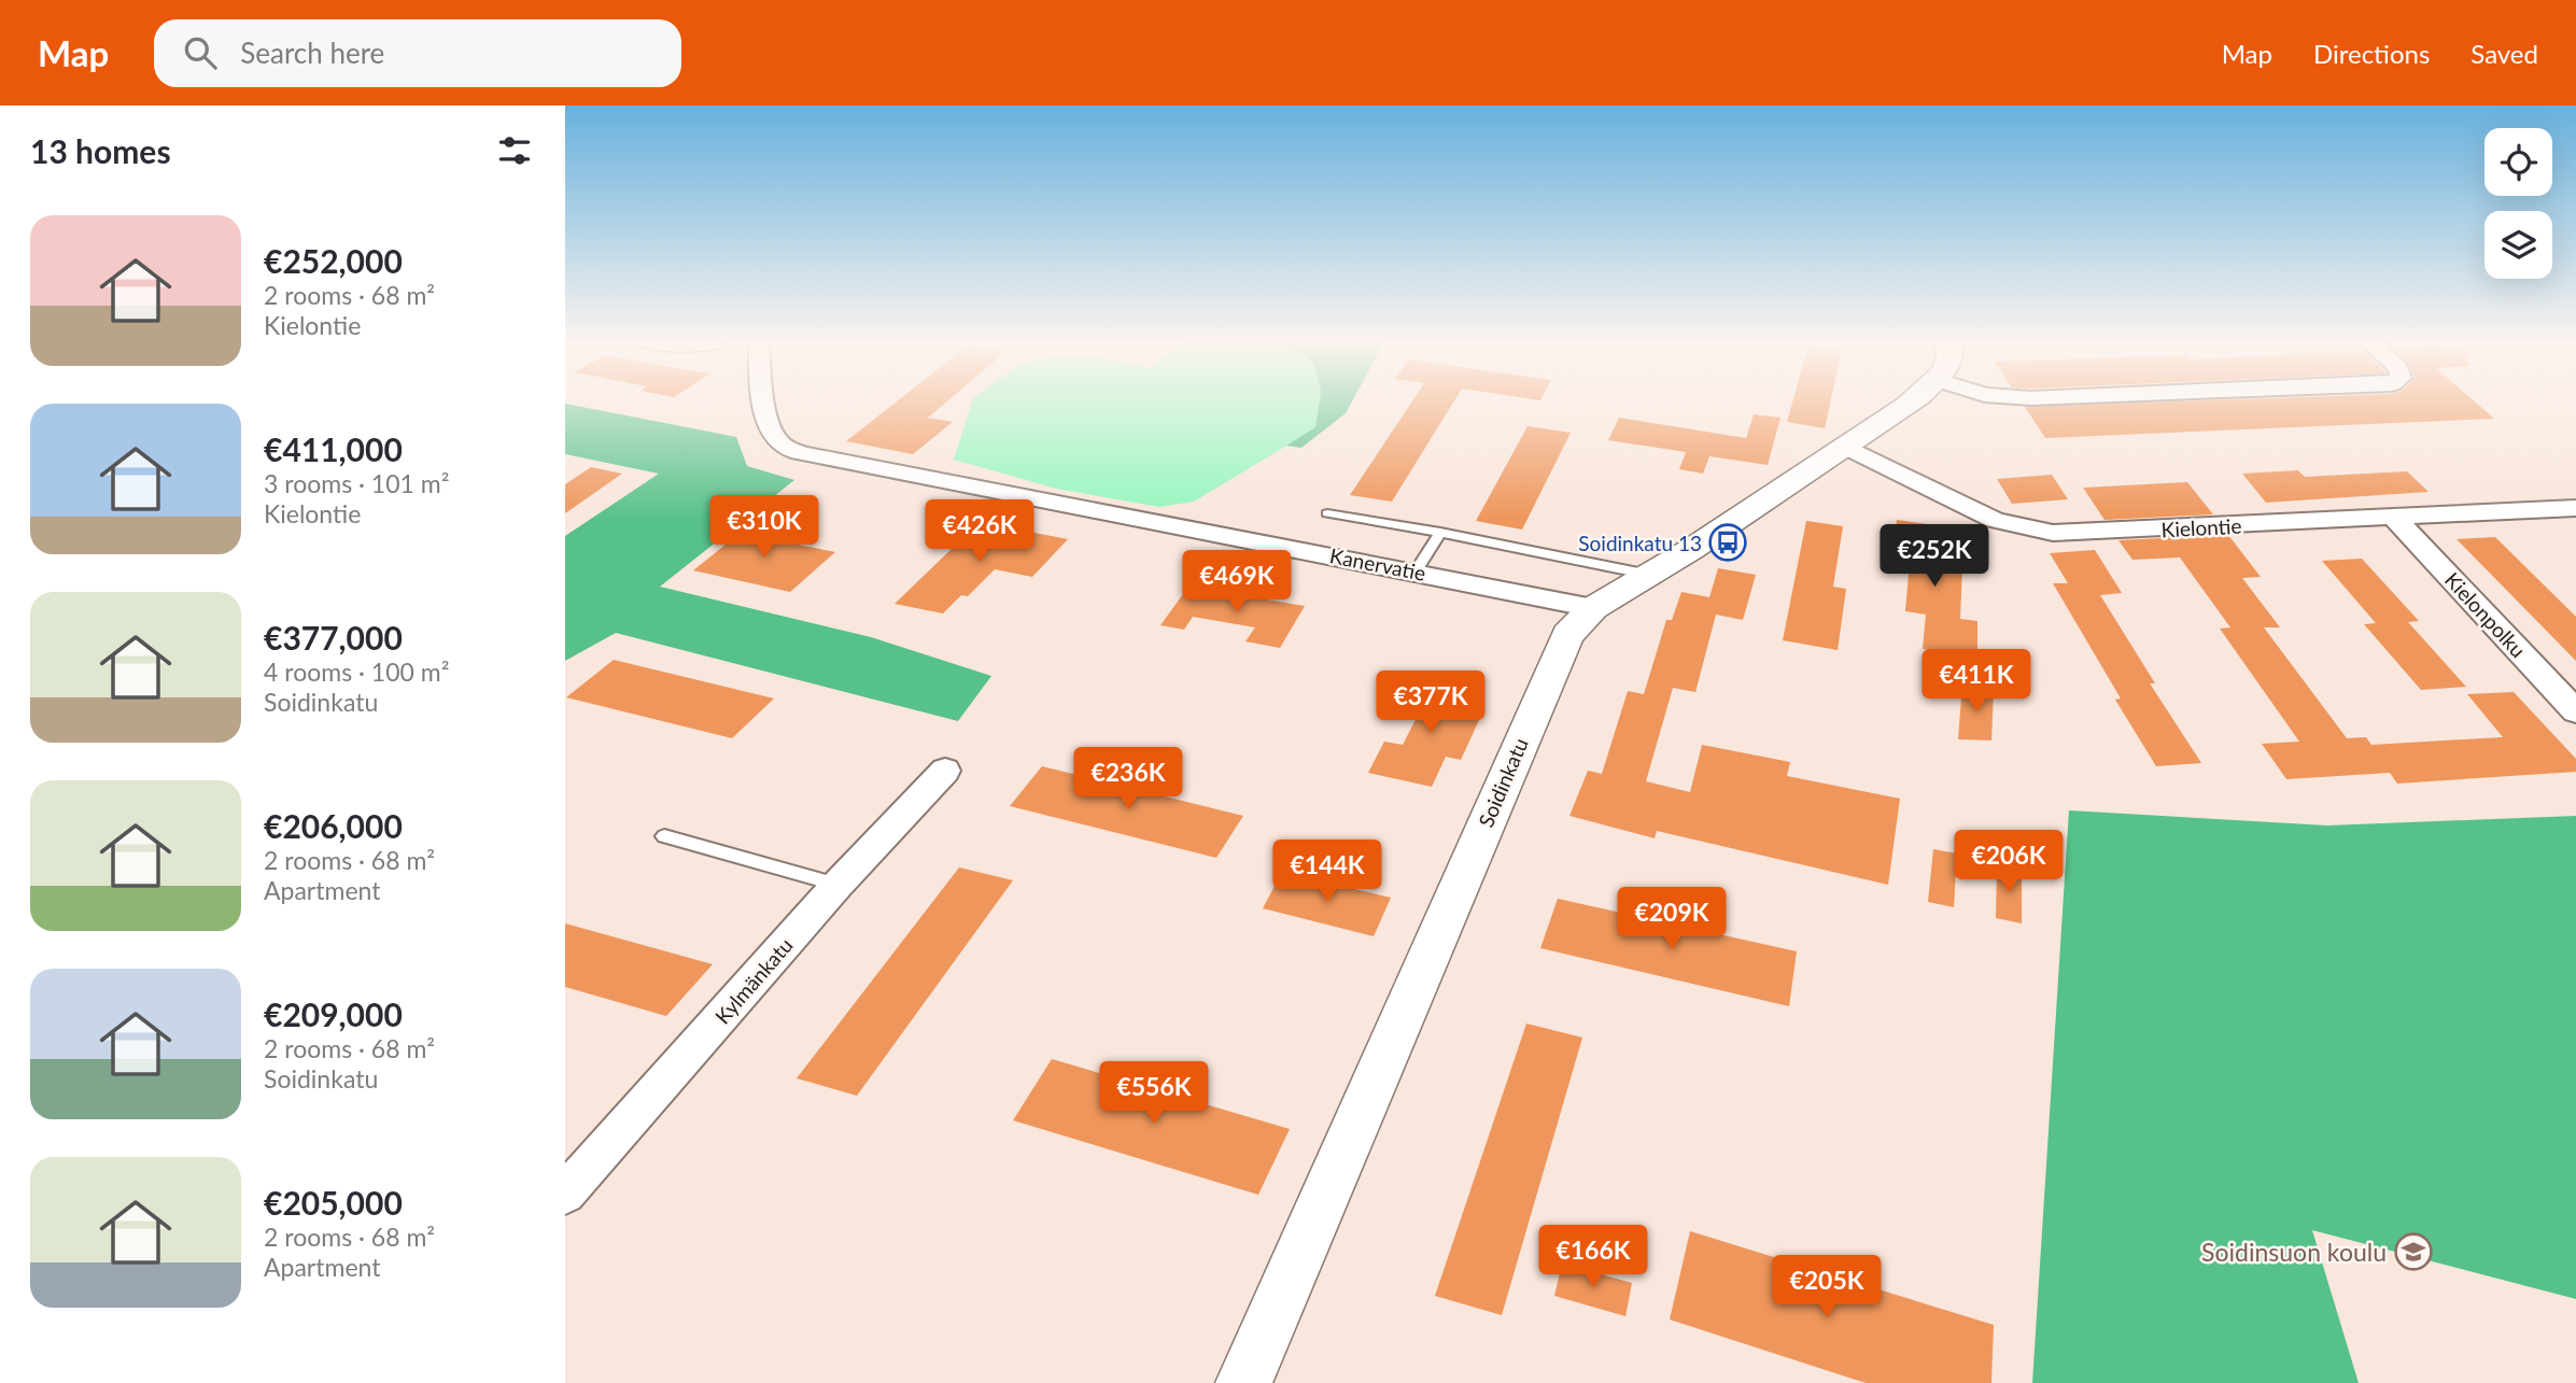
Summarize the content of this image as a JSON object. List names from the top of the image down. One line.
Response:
{"streets":{"street":["Kielontie","Kanervatie","Kielonpolku","Soidinkatu","Kylmänkatu"]},"crossings":[["Kielontie","Kielonpolku"],["Kielontie","Soidinkatu"],["Kanervatie","Soidinkatu"]],"places":{"bus stop":["Soidinkatu 13"],"school or university":["Soidinsuon koulu"]},"page":{"header":"Map","search":"Search here","nav":["Map","Directions","Saved"],"heading":"13 homes","list":[{"name":"€252,000","note":"2 rooms · 68 m² · Kielontie"},{"name":"€411,000","note":"3 rooms · 101 m² · Kielontie"},{"name":"€377,000","note":"4 rooms · 100 m² · Soidinkatu"},{"name":"€206,000","note":"2 rooms · 68 m² · Apartment"},{"name":"€209,000","note":"2 rooms · 68 m² · Soidinkatu"},{"name":"€205,000","note":"2 rooms · 68 m² · Apartment"}],"price":["€310K","€426K","€252K","€469K","€411K","€377K","€236K","€206K","€144K","€209K","€556K","€166K","€205K"]}}
